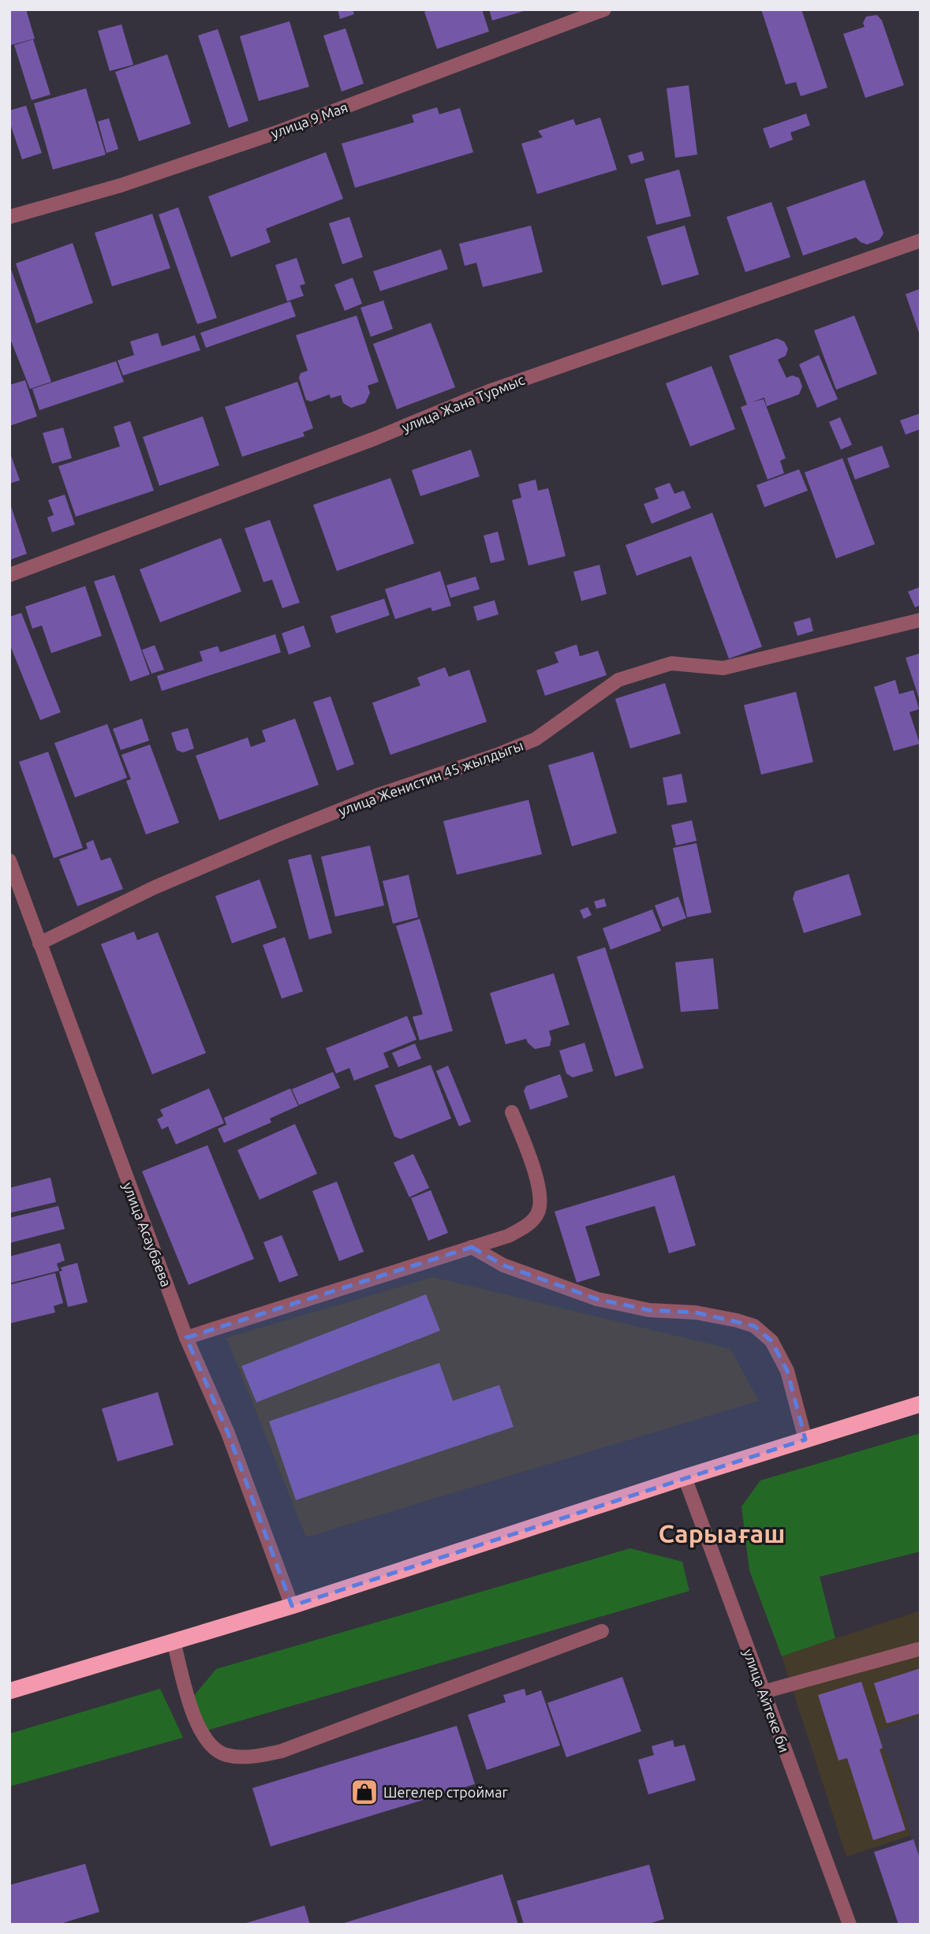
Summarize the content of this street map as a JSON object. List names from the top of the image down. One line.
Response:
{"streets":{"street":["улица 9 Мая","улица Жана Турмыс","улица Женистин 45 жылдыгы","улица Асаубаева","улица Айтеке би"]},"crossings":[["улица Женистин 45 жылдыгы","улица Асаубаева"]],"districts":["Сарыағаш"],"places":{"shop":["Шегелер строймаг"]}}
